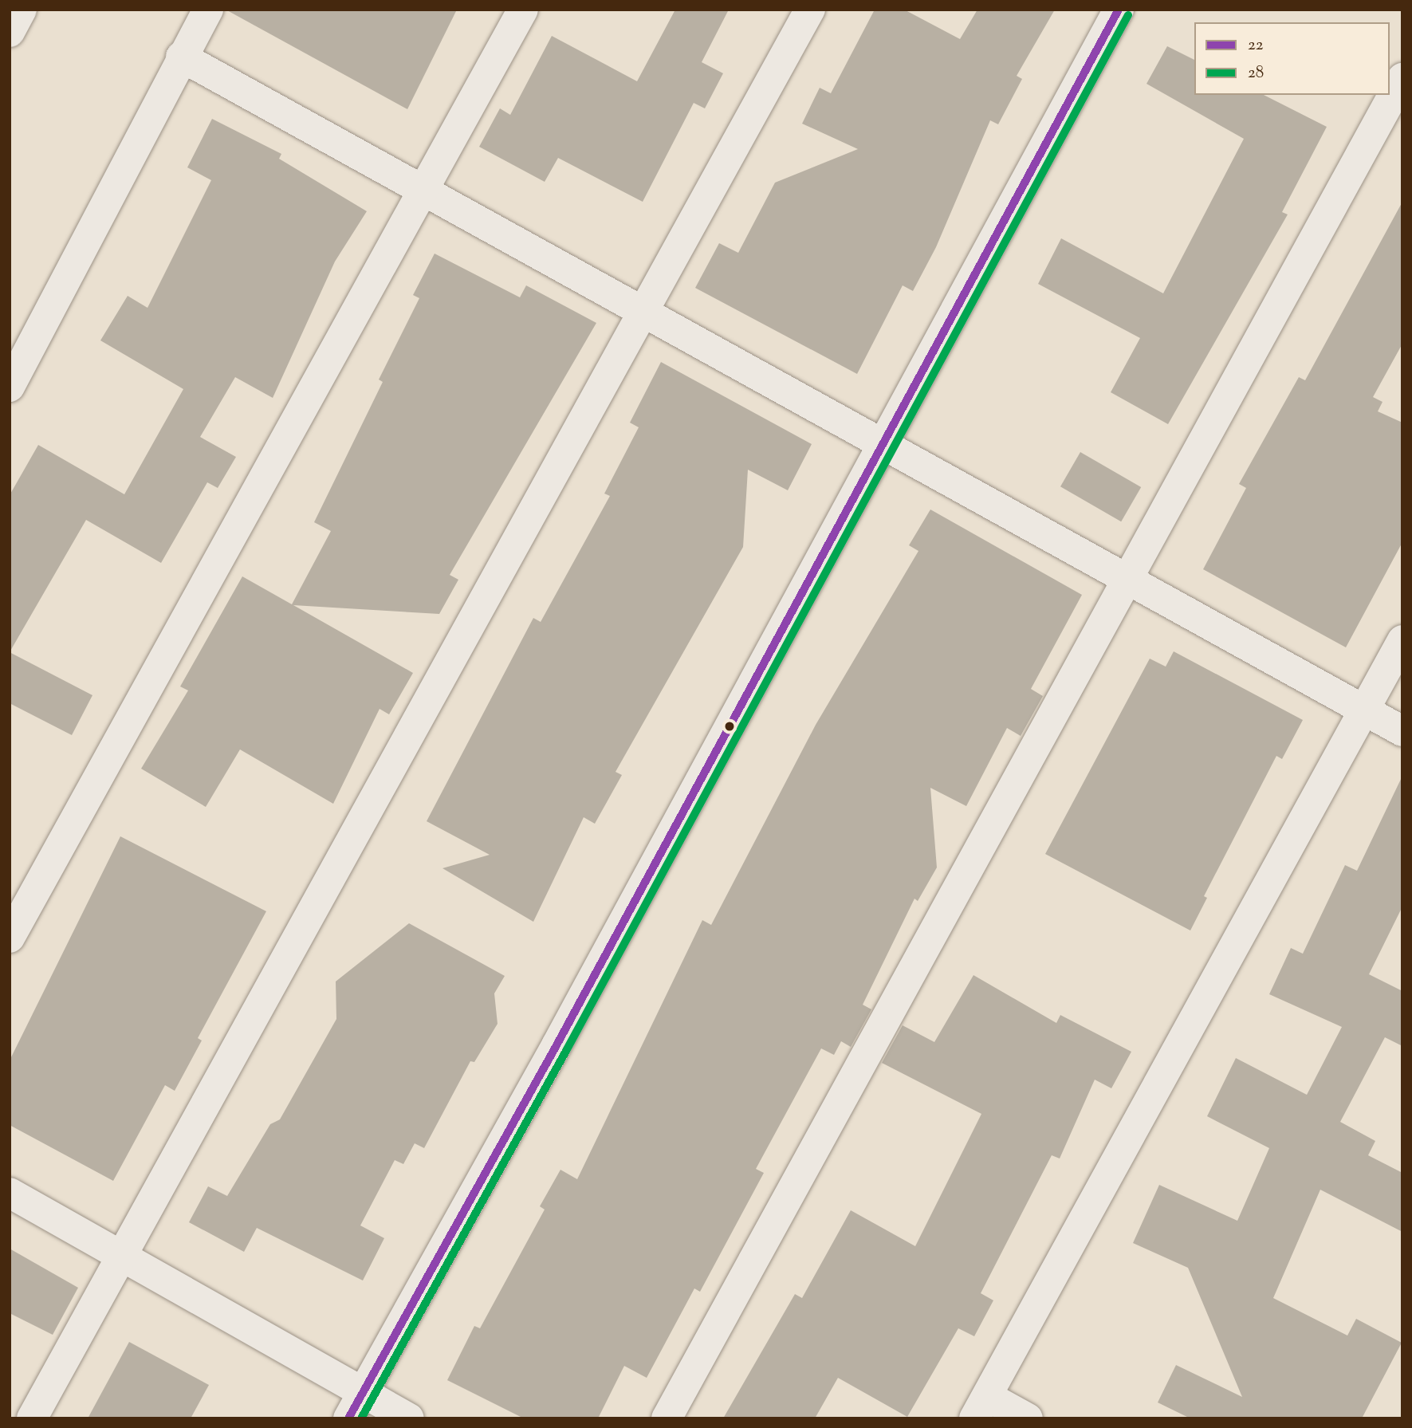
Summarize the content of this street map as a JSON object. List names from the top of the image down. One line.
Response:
{"lines":["transit line 22","transit line 28"],"legend":["22","28"]}
